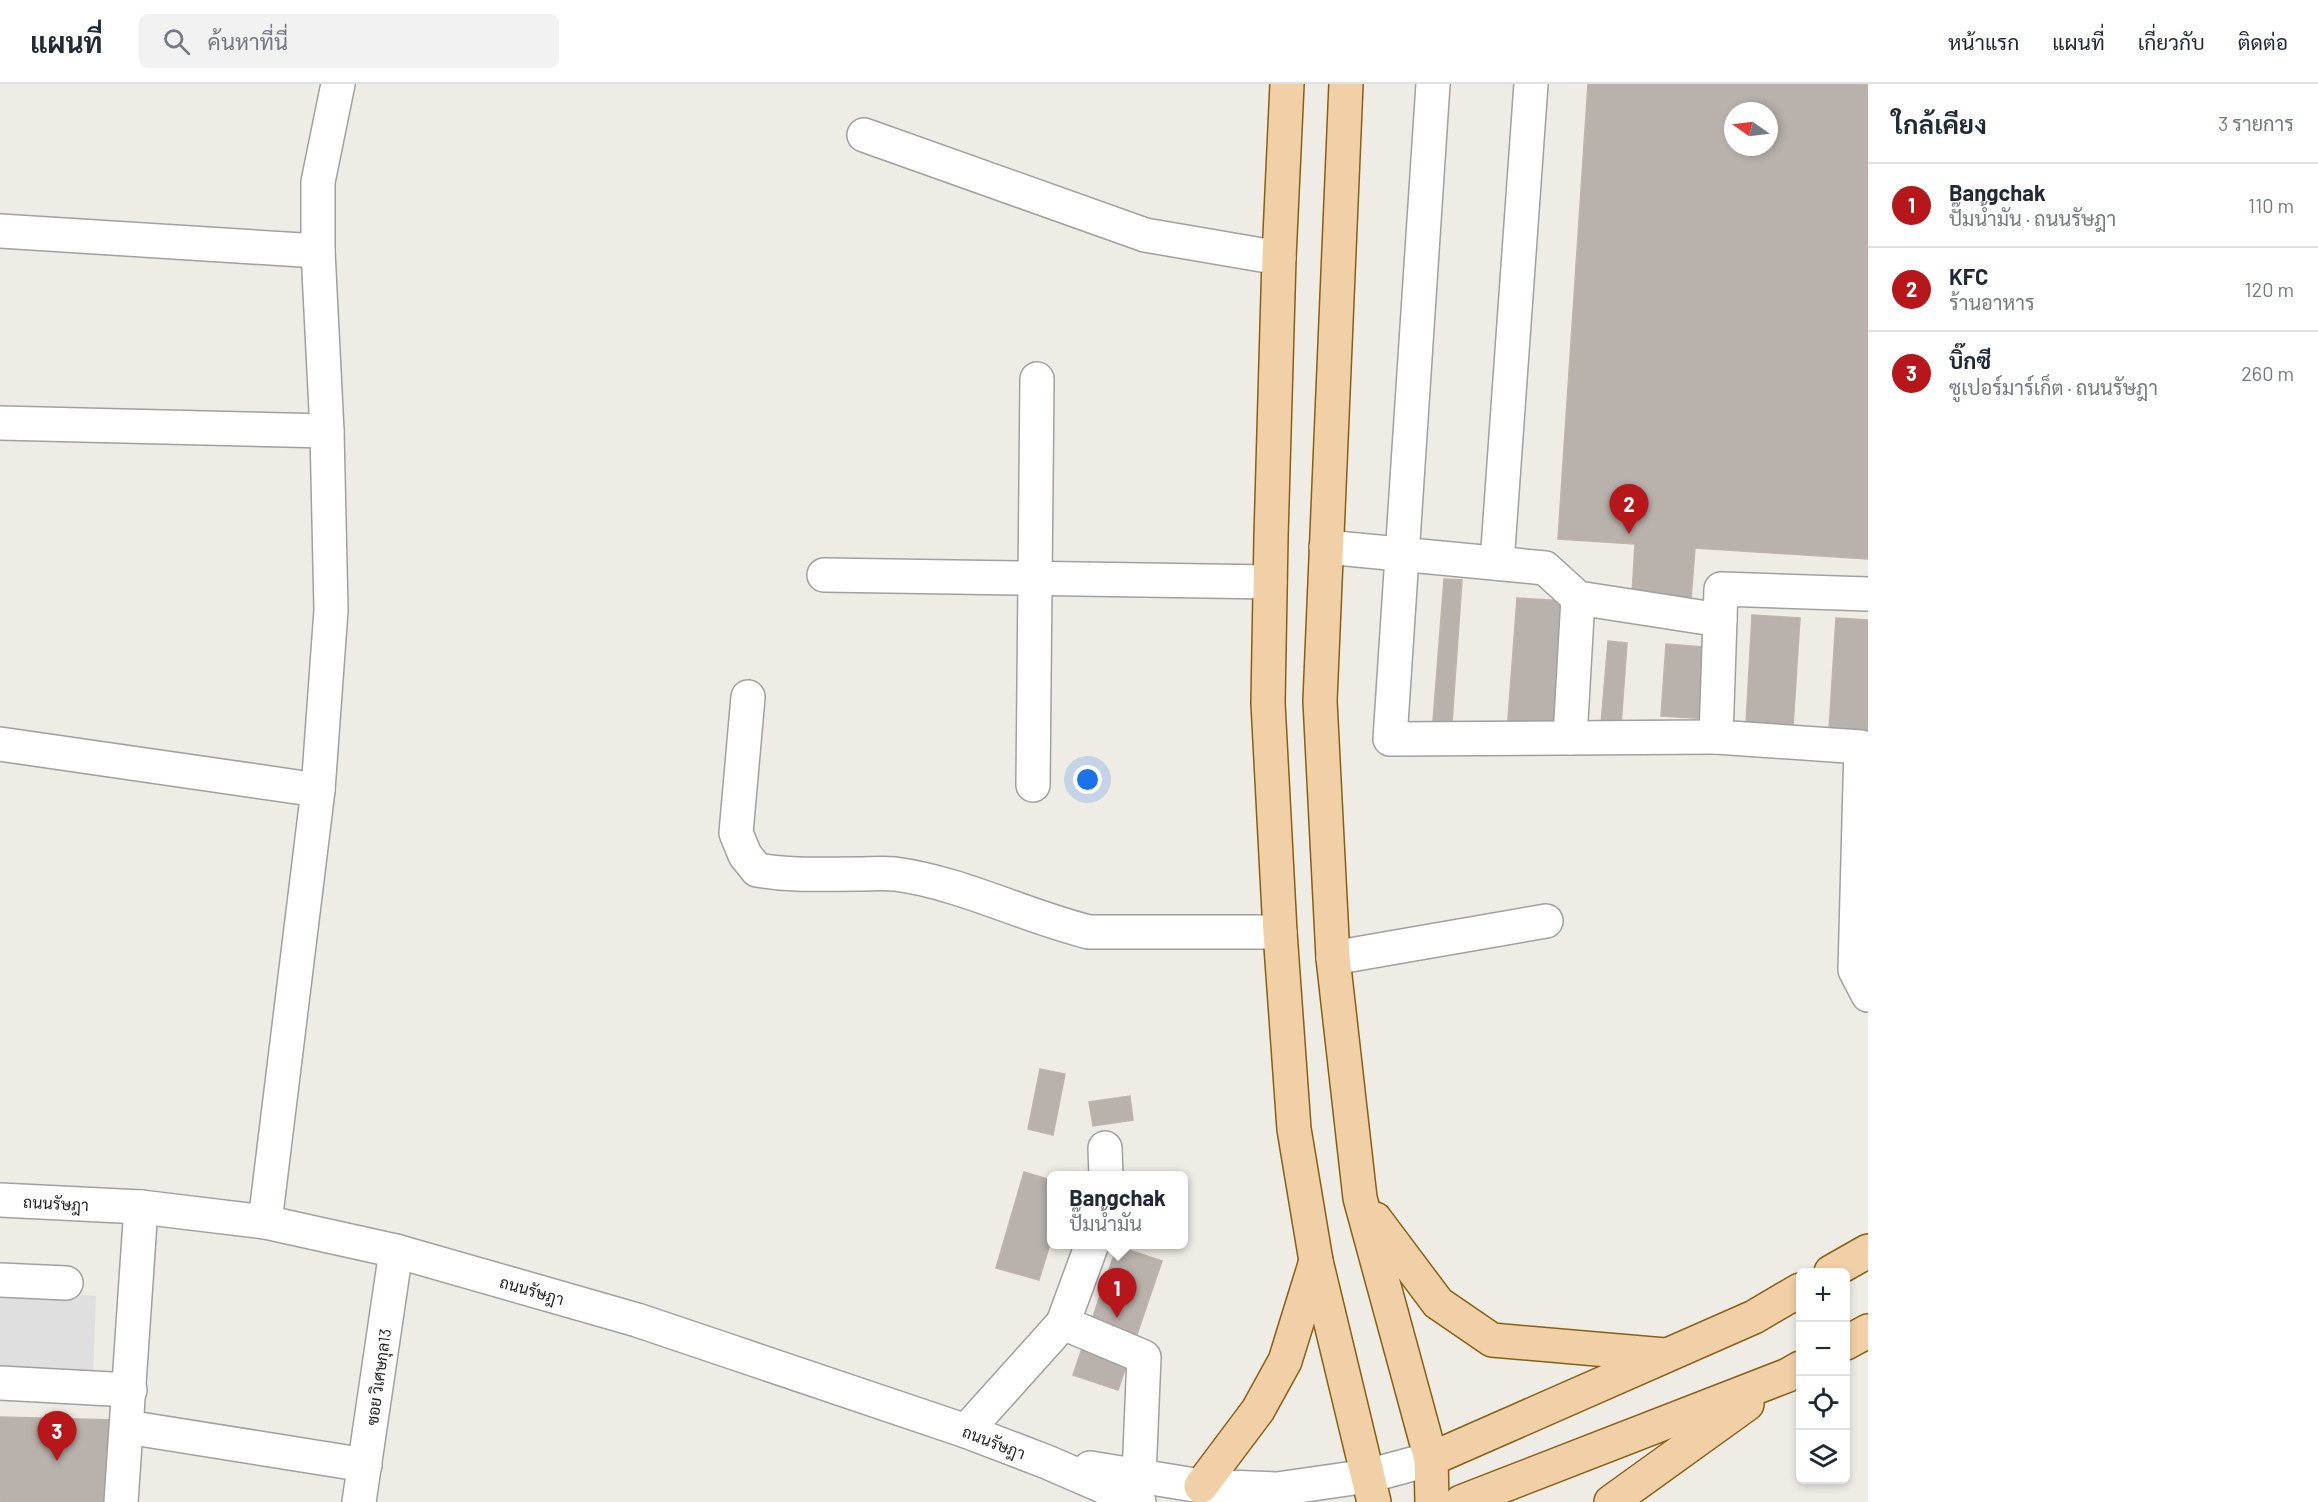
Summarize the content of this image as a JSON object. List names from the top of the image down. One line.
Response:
{"streets":{"street":["ถนนรัษฎา","ซอย วิเศษกุล13"]},"crossings":[["ถนนรัษฎา","ซอย วิเศษกุล13"]],"north":"left","page":{"header":"แผนที่","search":"ค้นหาที่นี่","nav":["หน้าแรก","แผนที่","เกี่ยวกับ","ติดต่อ"],"heading":["ใกล้เคียง","3 รายการ"],"list":[{"mark":"1","name":"Bangchak","note":"ปั๊มน้ำมัน · ถนนรัษฎา","value":"110 m"},{"mark":"2","name":"KFC","note":"ร้านอาหาร","value":"120 m"},{"mark":"3","name":"บิ๊กซี","note":"ซูเปอร์มาร์เก็ต · ถนนรัษฎา","value":"260 m"}],"pins":["2","1","3"],"popup":["Bangchak","ปั๊มน้ำมัน"],"map_buttons":["+","−"]}}
